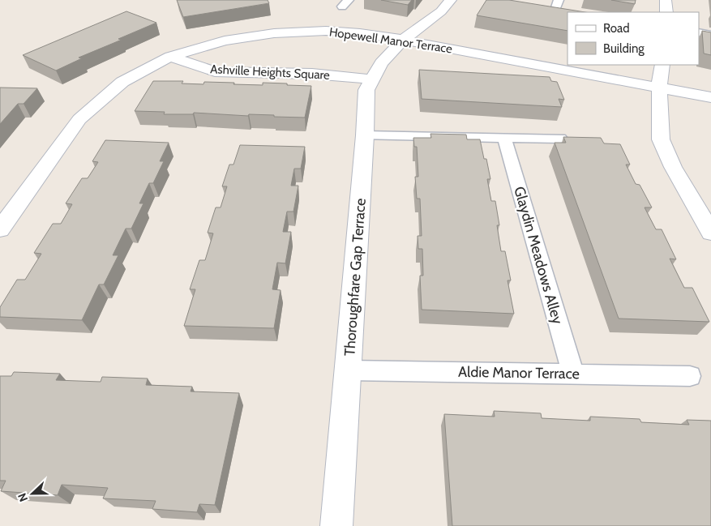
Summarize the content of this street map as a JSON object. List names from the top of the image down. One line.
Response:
{"streets":{"street":["Hopewell Manor Terrace","Ashville Heights Square","Thoroughfare Gap Terrace"],"lane":["Glaydin Meadows Alley","Aldie Manor Terrace"]},"crossings":[["Hopewell Manor Terrace","Ashville Heights Square"],["Hopewell Manor Terrace","Thoroughfare Gap Terrace"],["Ashville Heights Square","Thoroughfare Gap Terrace"],["Glaydin Meadows Alley","Aldie Manor Terrace"],["Thoroughfare Gap Terrace","Aldie Manor Terrace"]],"legend":["Road","Building"],"north":"left"}
